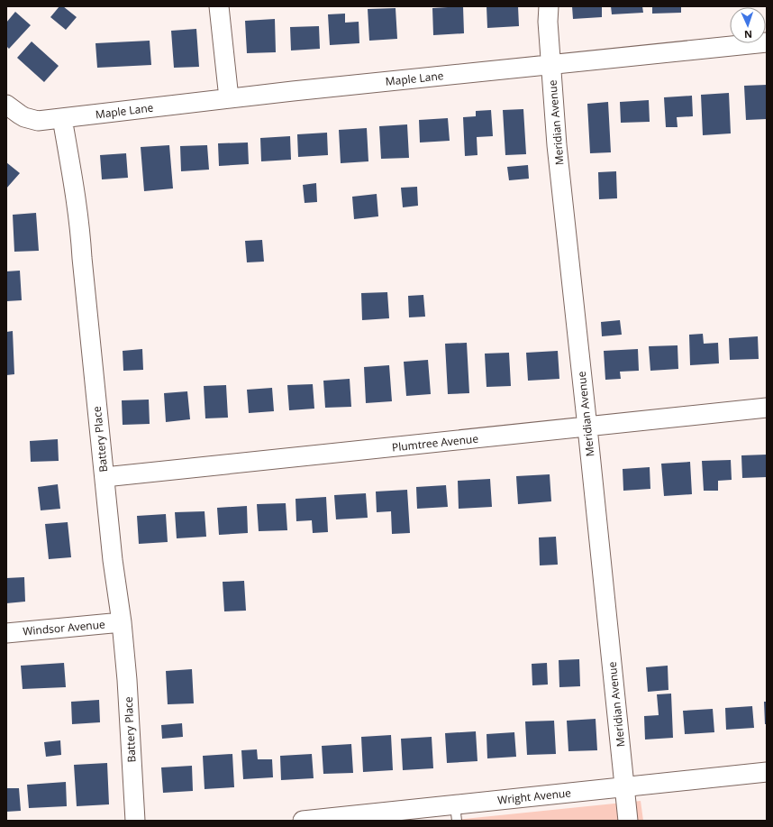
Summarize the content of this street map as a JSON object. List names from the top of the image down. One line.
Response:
{"streets":{"street":["Maple Lane","Meridian Avenue","Battery Place","Plumtree Avenue","Windsor Avenue","Wright Avenue"]},"crossings":[["Maple Lane","Meridian Avenue"],["Maple Lane","Battery Place"],["Meridian Avenue","Plumtree Avenue"],["Meridian Avenue","Wright Avenue"],["Battery Place","Plumtree Avenue"],["Battery Place","Windsor Avenue"]],"north":"bottom"}
